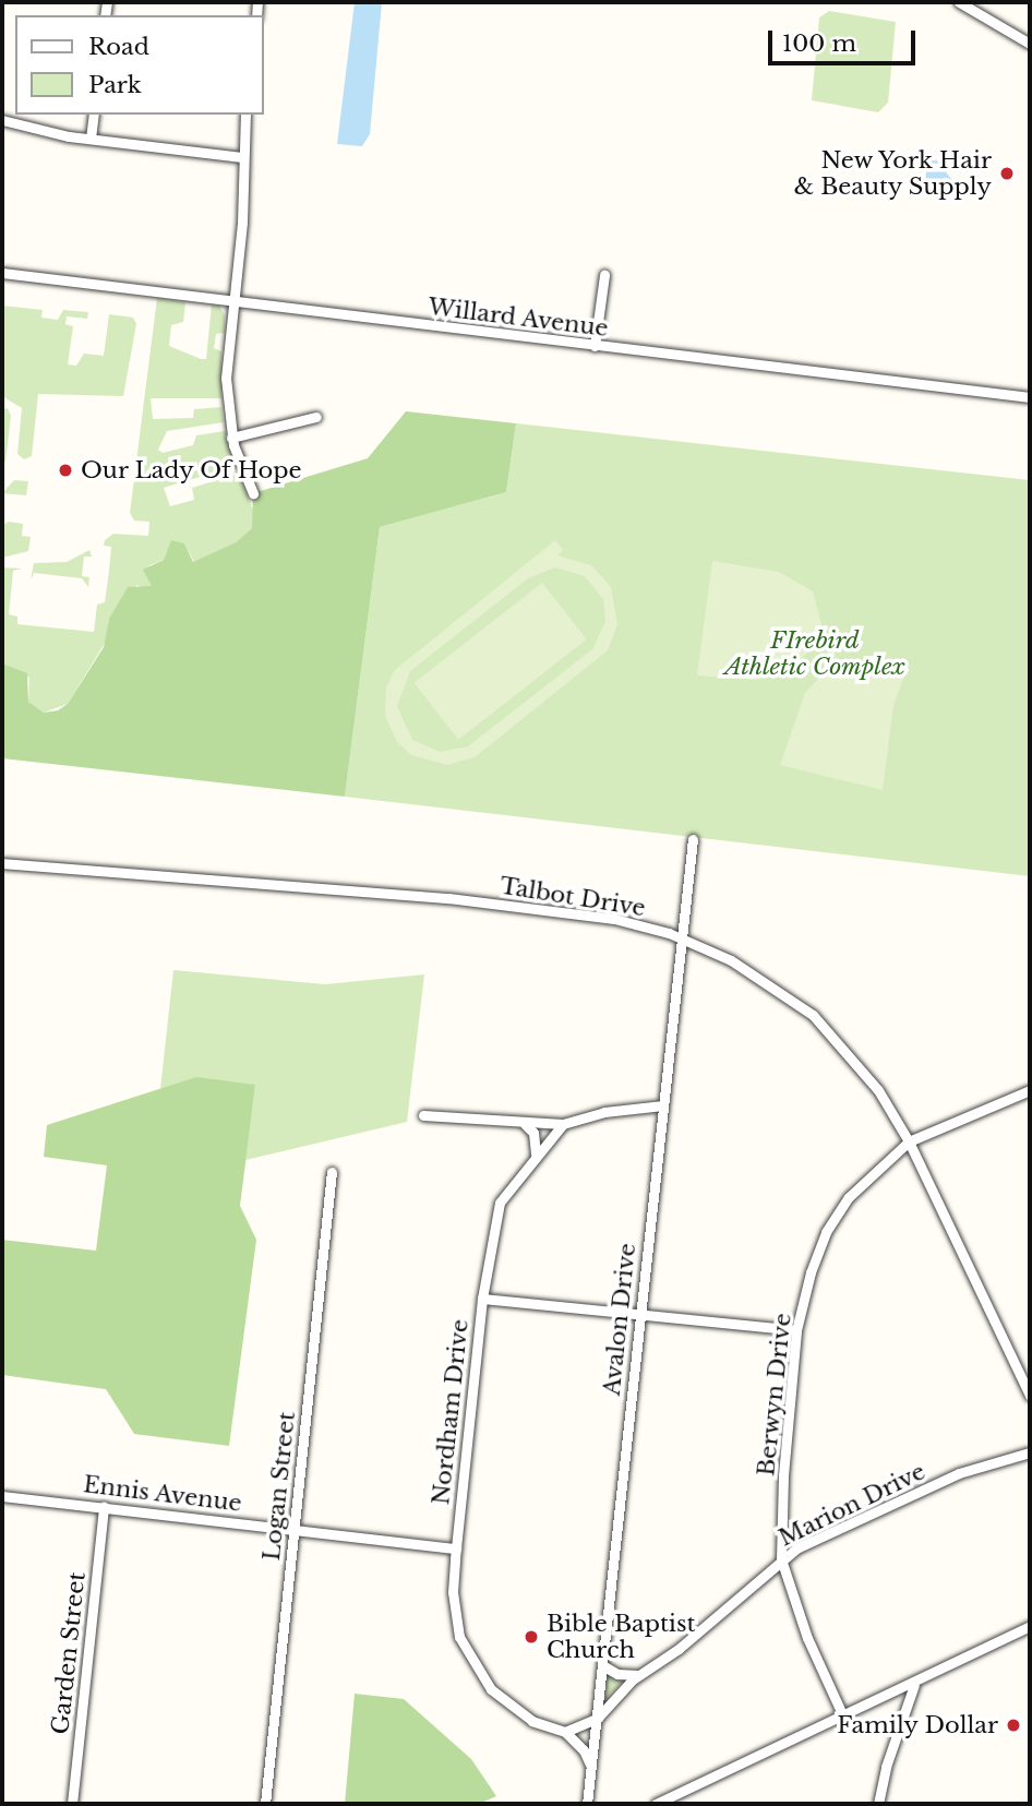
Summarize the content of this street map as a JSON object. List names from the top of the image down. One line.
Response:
{"streets":{"street":["Willard Avenue","Talbot Drive","Avalon Drive","Berwyn Drive","Nordham Drive","Logan Street","Ennis Avenue","Marion Drive","Garden Street"]},"crossings":[["Talbot Drive","Avalon Drive"],["Talbot Drive","Berwyn Drive"],["Avalon Drive","Nordham Drive"],["Avalon Drive","Marion Drive"],["Berwyn Drive","Marion Drive"],["Nordham Drive","Ennis Avenue"],["Nordham Drive","Marion Drive"],["Logan Street","Ennis Avenue"],["Ennis Avenue","Garden Street"]],"parks":["FIrebird Athletic Complex"],"places":["New York Hair & Beauty Supply","Our Lady Of Hope","Bible Baptist Church","Family Dollar"],"legend":["Road","Park"],"scale_bar":"100 m"}
